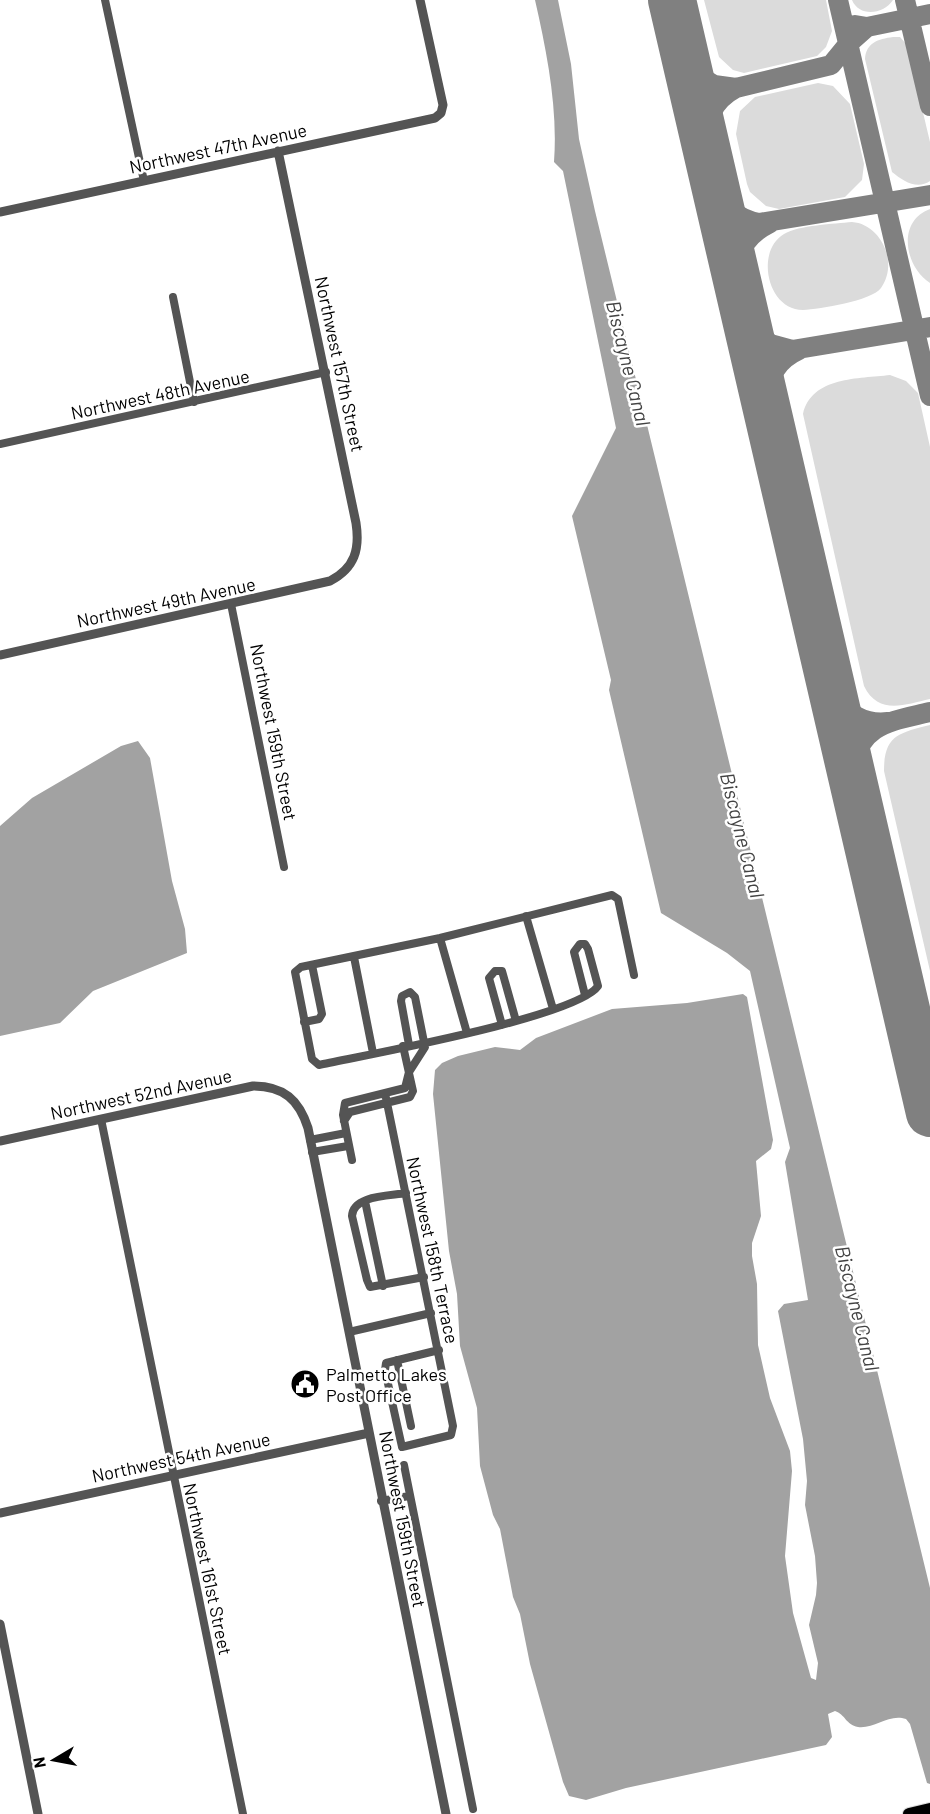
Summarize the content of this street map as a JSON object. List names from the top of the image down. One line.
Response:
{"streets":{"street":["Northwest 47th Avenue","Northwest 157th Street","Northwest 48th Avenue","Northwest 49th Avenue","Northwest 159th Street","Northwest 52nd Avenue","Northwest 158th Terrace","Northwest 54th Avenue","Northwest 161st Street"]},"crossings":[["Northwest 47th Avenue","Northwest 157th Street"],["Northwest 157th Street","Northwest 48th Avenue"],["Northwest 157th Street","Northwest 49th Avenue"],["Northwest 49th Avenue","Northwest 159th Street"],["Northwest 159th Street","Northwest 52nd Avenue"],["Northwest 159th Street","Northwest 54th Avenue"],["Northwest 52nd Avenue","Northwest 161st Street"],["Northwest 54th Avenue","Northwest 161st Street"]],"water":["Biscayne Canal"],"places":{"public building":["Palmetto Lakes Post Office"]},"north":"left"}
